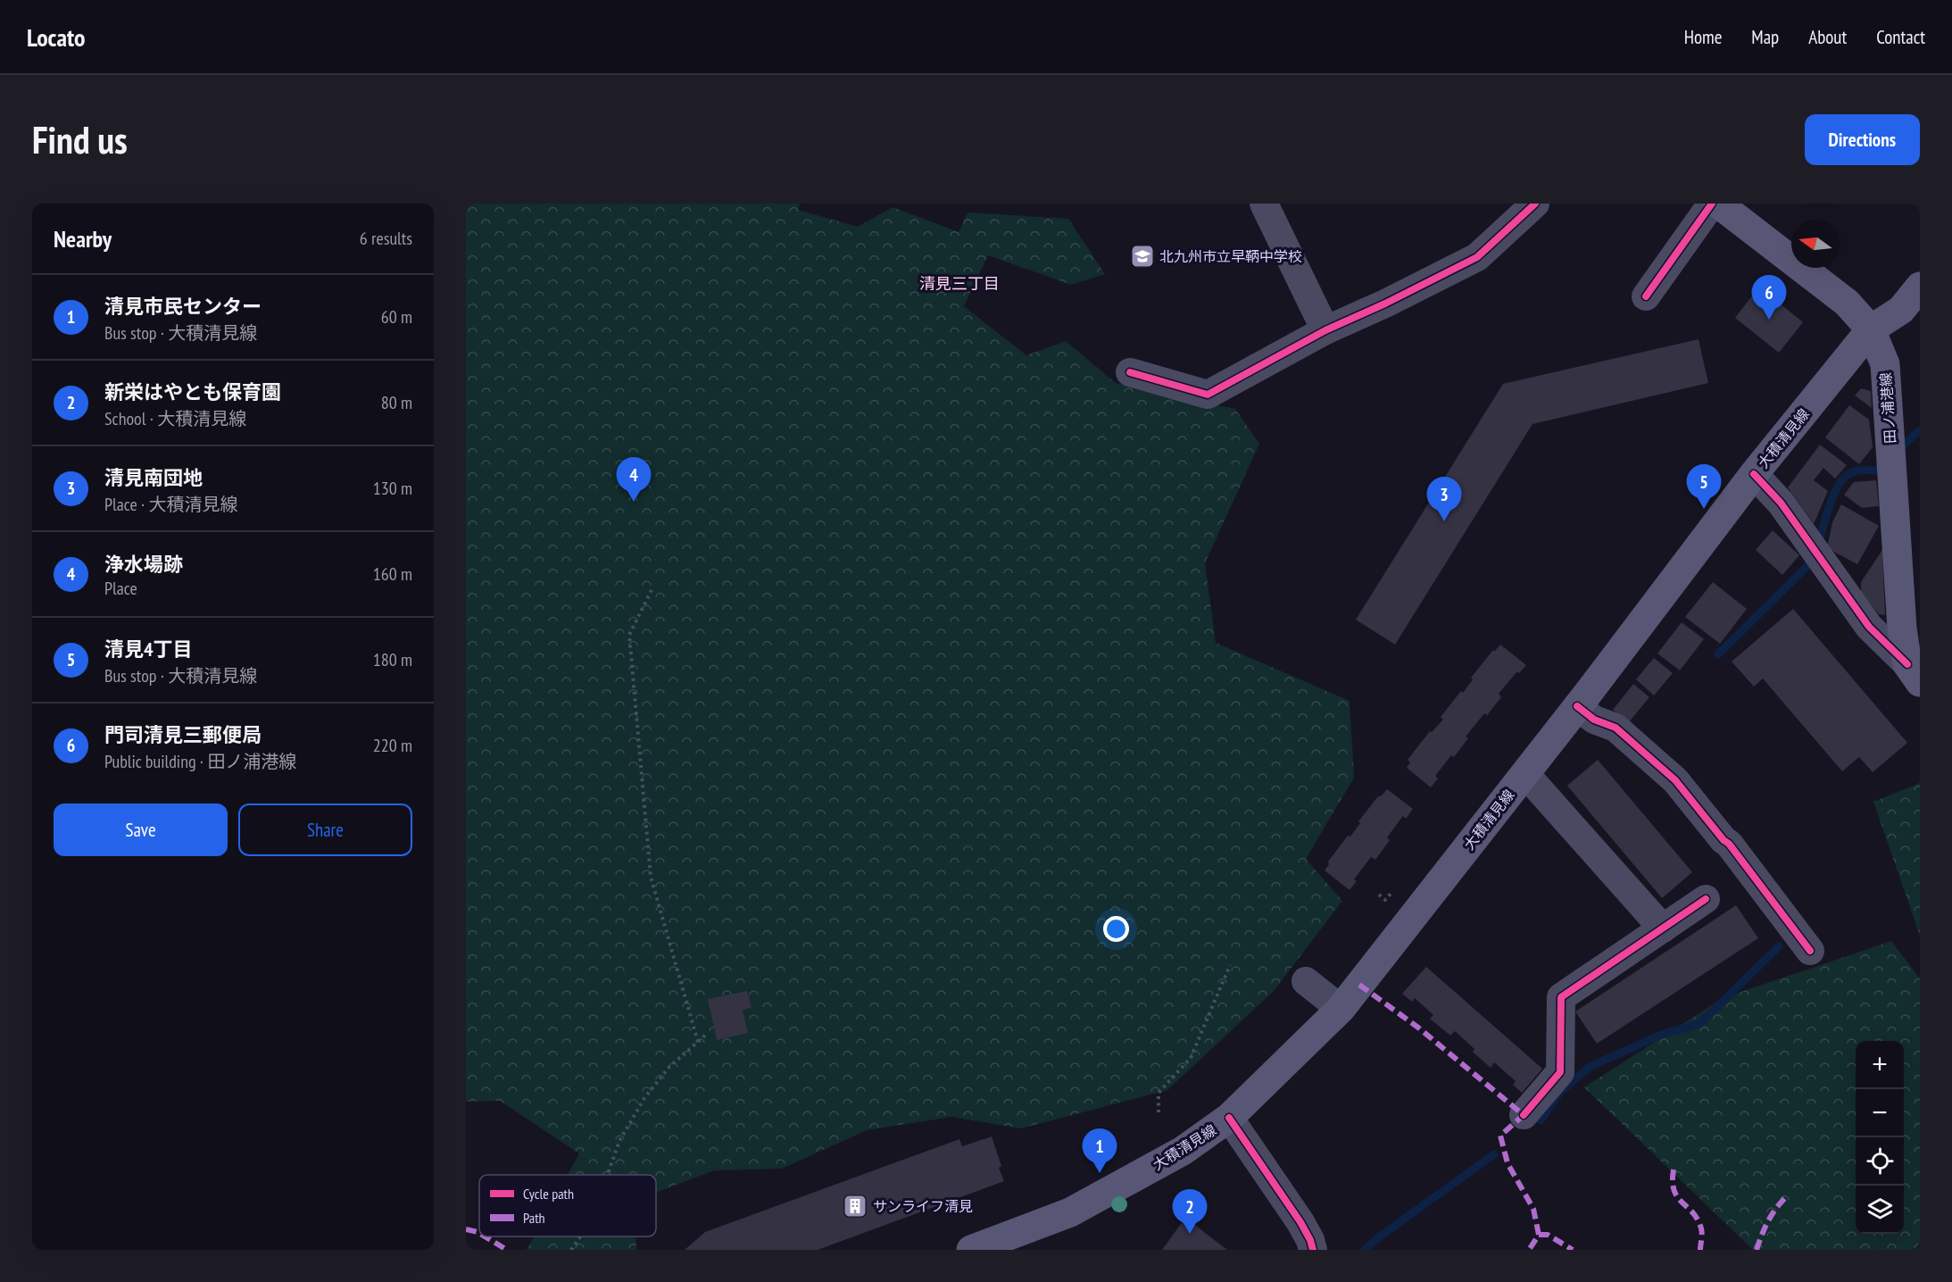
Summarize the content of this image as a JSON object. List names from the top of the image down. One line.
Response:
{"streets":{"main road":["田ノ浦港線","大積清見線"]},"crossings":[["田ノ浦港線","大積清見線"]],"districts":["清見三丁目"],"places":{"school or university":["北九州市立早鞆中学校"],"building":["サンライフ清見"]},"legend":["Cycle path","Path"],"north":"left","page":{"header":"Locato","nav":["Home","Map","About","Contact"],"buttons":["Directions",["Save","Share"]],"title":"Find us","heading":["Nearby","6 results"],"list":[{"mark":"1","name":"清見市民センター","note":"Bus stop · 大積清見線","value":"60 m"},{"mark":"2","name":"新栄はやとも保育園","note":"School · 大積清見線","value":"80 m"},{"mark":"3","name":"清見南団地","note":"Place · 大積清見線","value":"130 m"},{"mark":"4","name":"浄水場跡","note":"Place","value":"160 m"},{"mark":"5","name":"清見4丁目","note":"Bus stop · 大積清見線","value":"180 m"},{"mark":"6","name":"門司清見三郵便局","note":"Public building · 田ノ浦港線","value":"220 m"}],"pins":["6","4","5","3","1","2"],"map_buttons":["+","−"]}}
